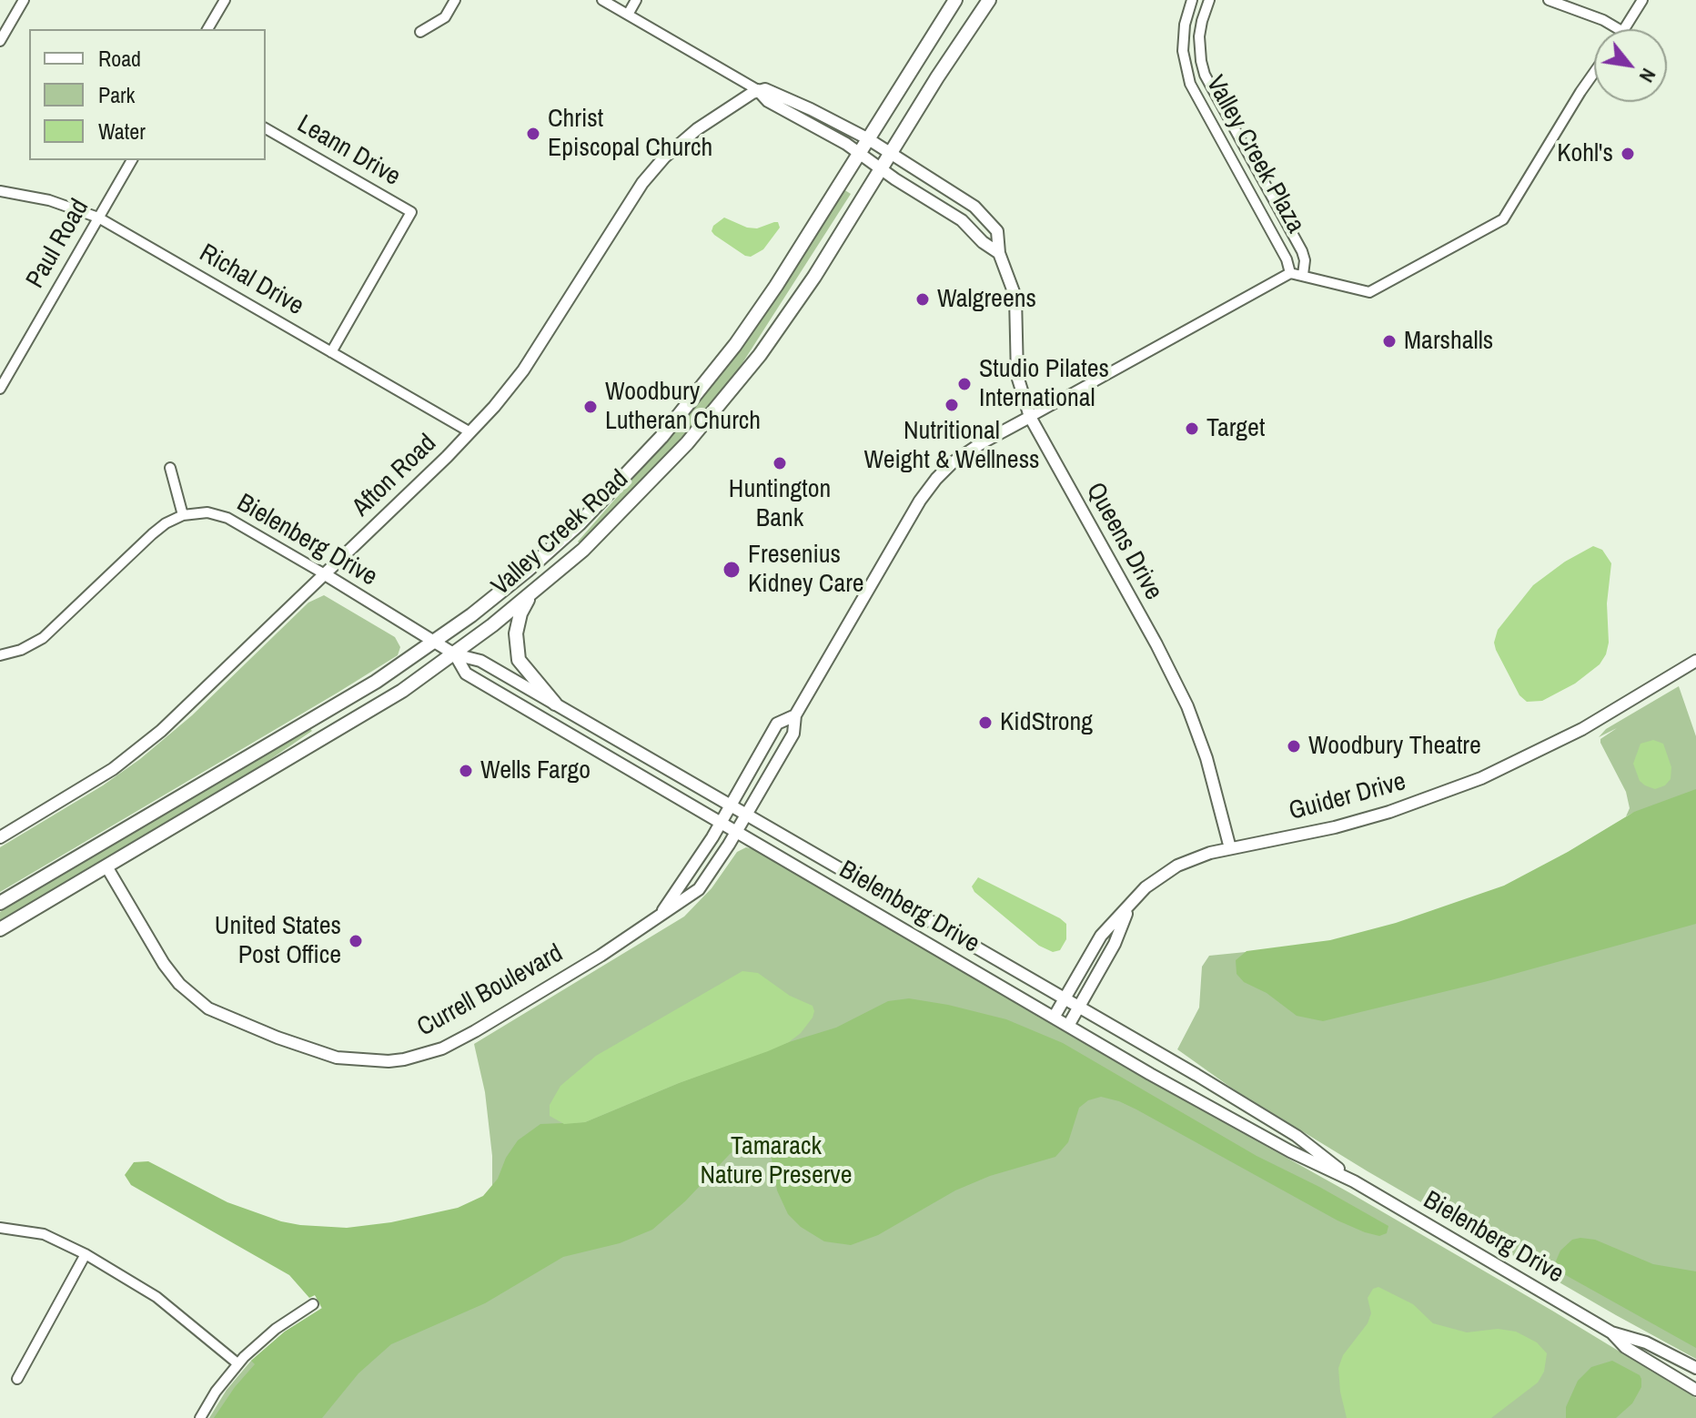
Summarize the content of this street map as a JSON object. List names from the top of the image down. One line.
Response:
{"streets":{"main road":["Valley Creek Road"],"street":["Leann Drive","Valley Creek Plaza","Paul Road","Richal Drive","Afton Road","Bielenberg Drive","Queens Drive","Guider Drive","Currell Boulevard"]},"crossings":[["Leann Drive","Richal Drive"],["Paul Road","Richal Drive"],["Richal Drive","Afton Road"],["Afton Road","Bielenberg Drive"],["Afton Road","Queens Drive"],["Valley Creek Road","Bielenberg Drive"],["Valley Creek Road","Queens Drive"],["Valley Creek Road","Currell Boulevard"],["Bielenberg Drive","Guider Drive"],["Bielenberg Drive","Currell Boulevard"],["Queens Drive","Guider Drive"],["Queens Drive","Currell Boulevard"]],"parks":["Tamarack Nature Preserve"],"places":["Christ Episcopal Church","Kohl's","Walgreens","Marshalls","Studio Pilates International","Nutritional Weight & Wellness","Woodbury Lutheran Church","Target","Huntington Bank","Fresenius Kidney Care","KidStrong","Woodbury Theatre","Wells Fargo","United States Post Office"],"legend":["Road","Park","Water"],"north":"bottom right"}
